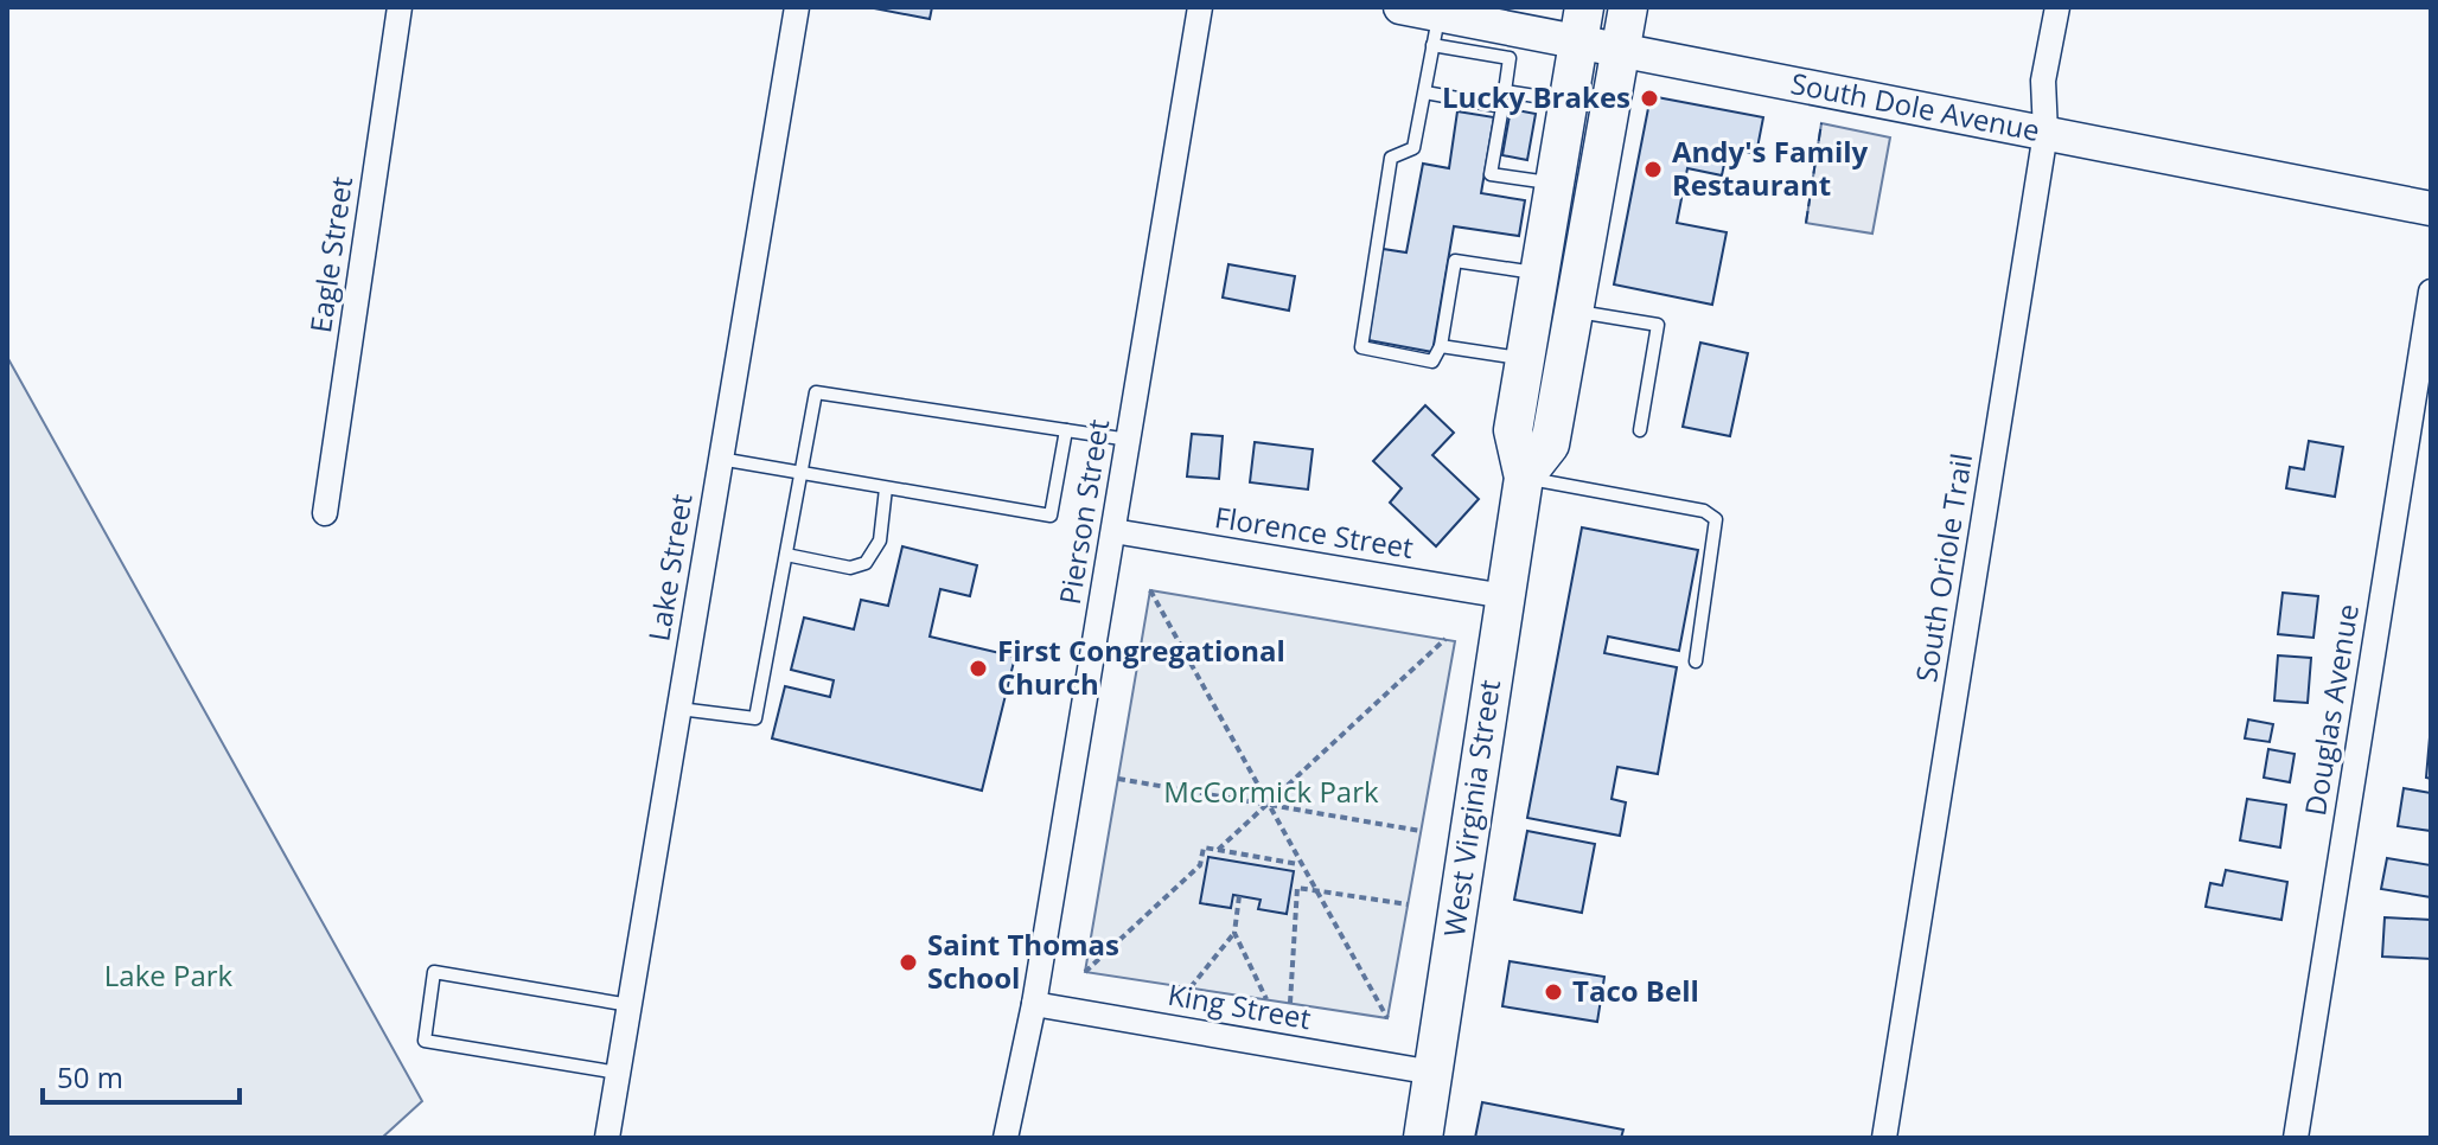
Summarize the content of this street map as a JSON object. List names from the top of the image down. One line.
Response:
{"streets":{"main road":["West Virginia Street"],"street":["South Dole Avenue","Eagle Street","Pierson Street","Florence Street","Lake Street","South Oriole Trail","Douglas Avenue","King Street"]},"crossings":[["South Dole Avenue","South Oriole Trail"],["South Dole Avenue","West Virginia Street"],["Pierson Street","Florence Street"],["Pierson Street","King Street"],["Florence Street","West Virginia Street"],["West Virginia Street","King Street"]],"parks":["McCormick Park","Lake Park"],"places":["Lucky Brakes","Andy's Family Restaurant","First Congregational Church","Saint Thomas School","Taco Bell"],"scale_bar":"50 m"}
